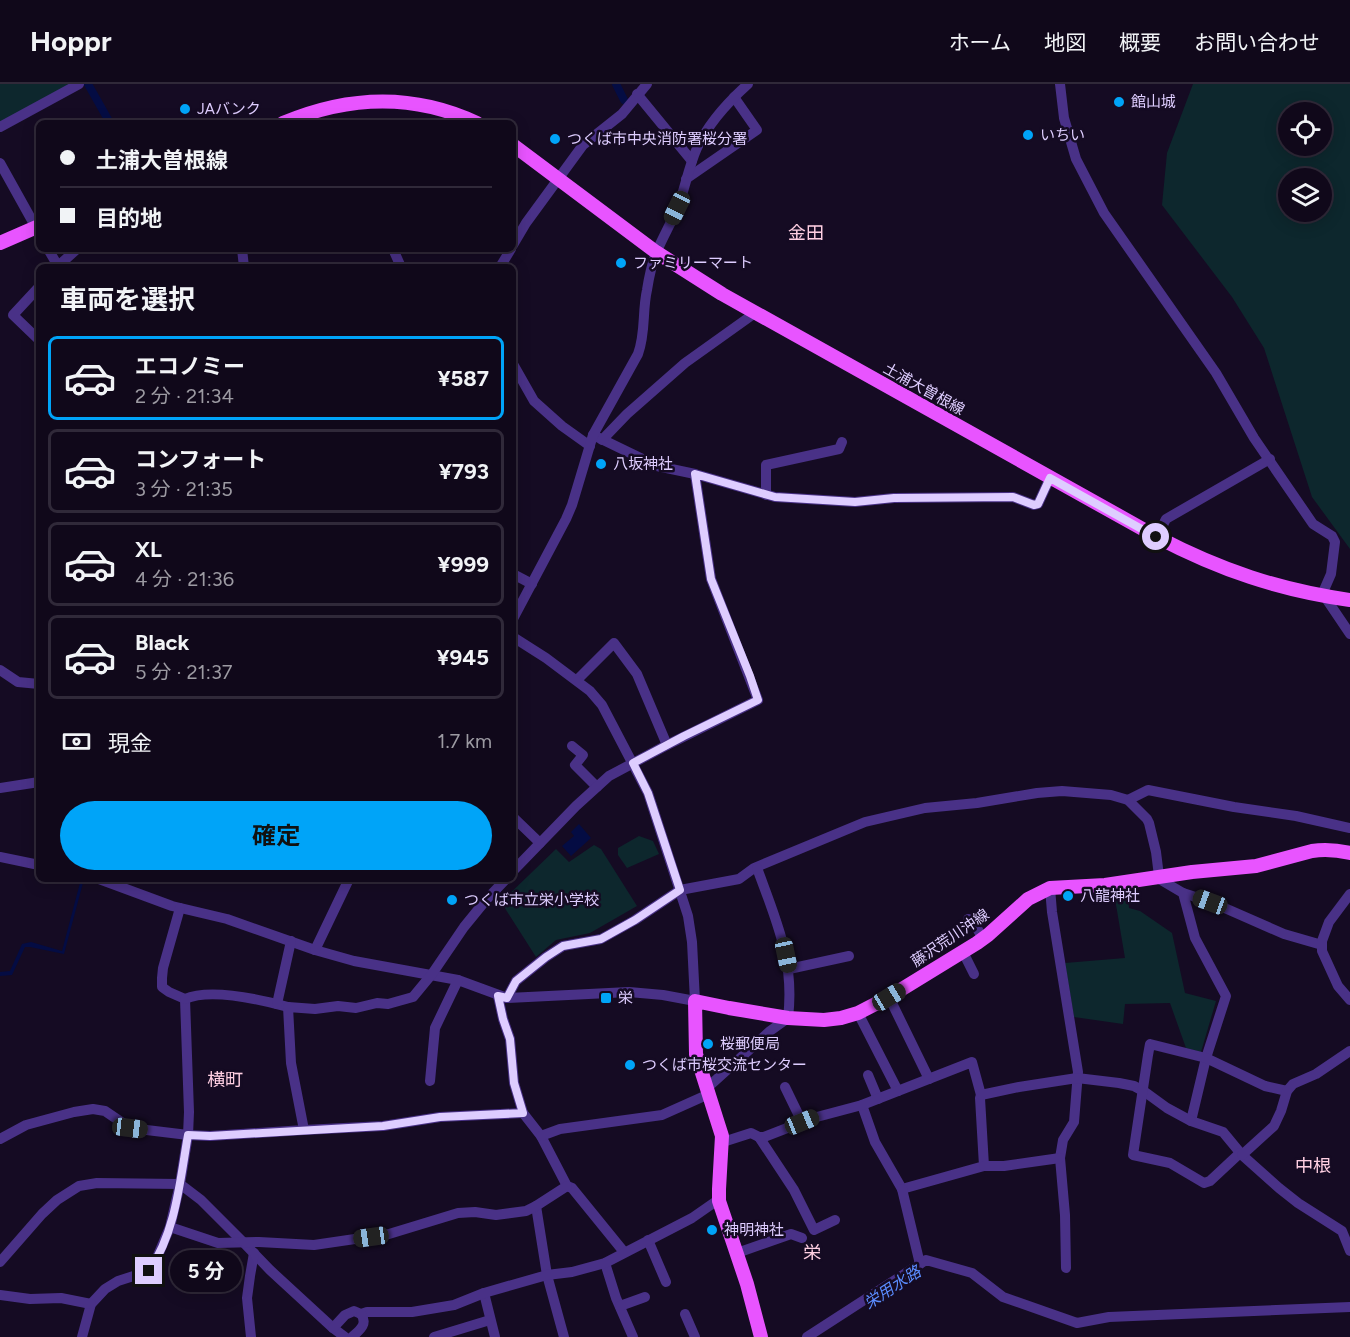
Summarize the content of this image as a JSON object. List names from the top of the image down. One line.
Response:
{"streets":{"main road":["土浦大曽根線","藤沢荒川沖線"]},"districts":["金田","横町","中根","栄"],"water":["栄用水路"],"places":{"other":["館山城","JAバンク","いちい","つくば市中央消防署桜分署","ファミリーマート","八坂神社","八龍神社","つくば市立栄小学校","桜郵便局","つくば市桜交流センター","神明神社"],"transit":["栄"]},"page":{"header":"Hoppr","nav":["ホーム","地図","概要","お問い合わせ"],"banner":["土浦大曽根線","目的地"],"heading":"車両を選択","list":[{"name":"エコノミー","note":"2 分 · 21:34","value":"¥587"},{"name":"コンフォート","note":"3 分 · 21:35","value":"¥793"},{"name":"XL","note":"4 分 · 21:36","value":"¥999"},{"name":"Black","note":"5 分 · 21:37","value":"¥945"}],"pay":["現金","1.7 km"],"buttons":"確定","bubble":"5 分"}}
